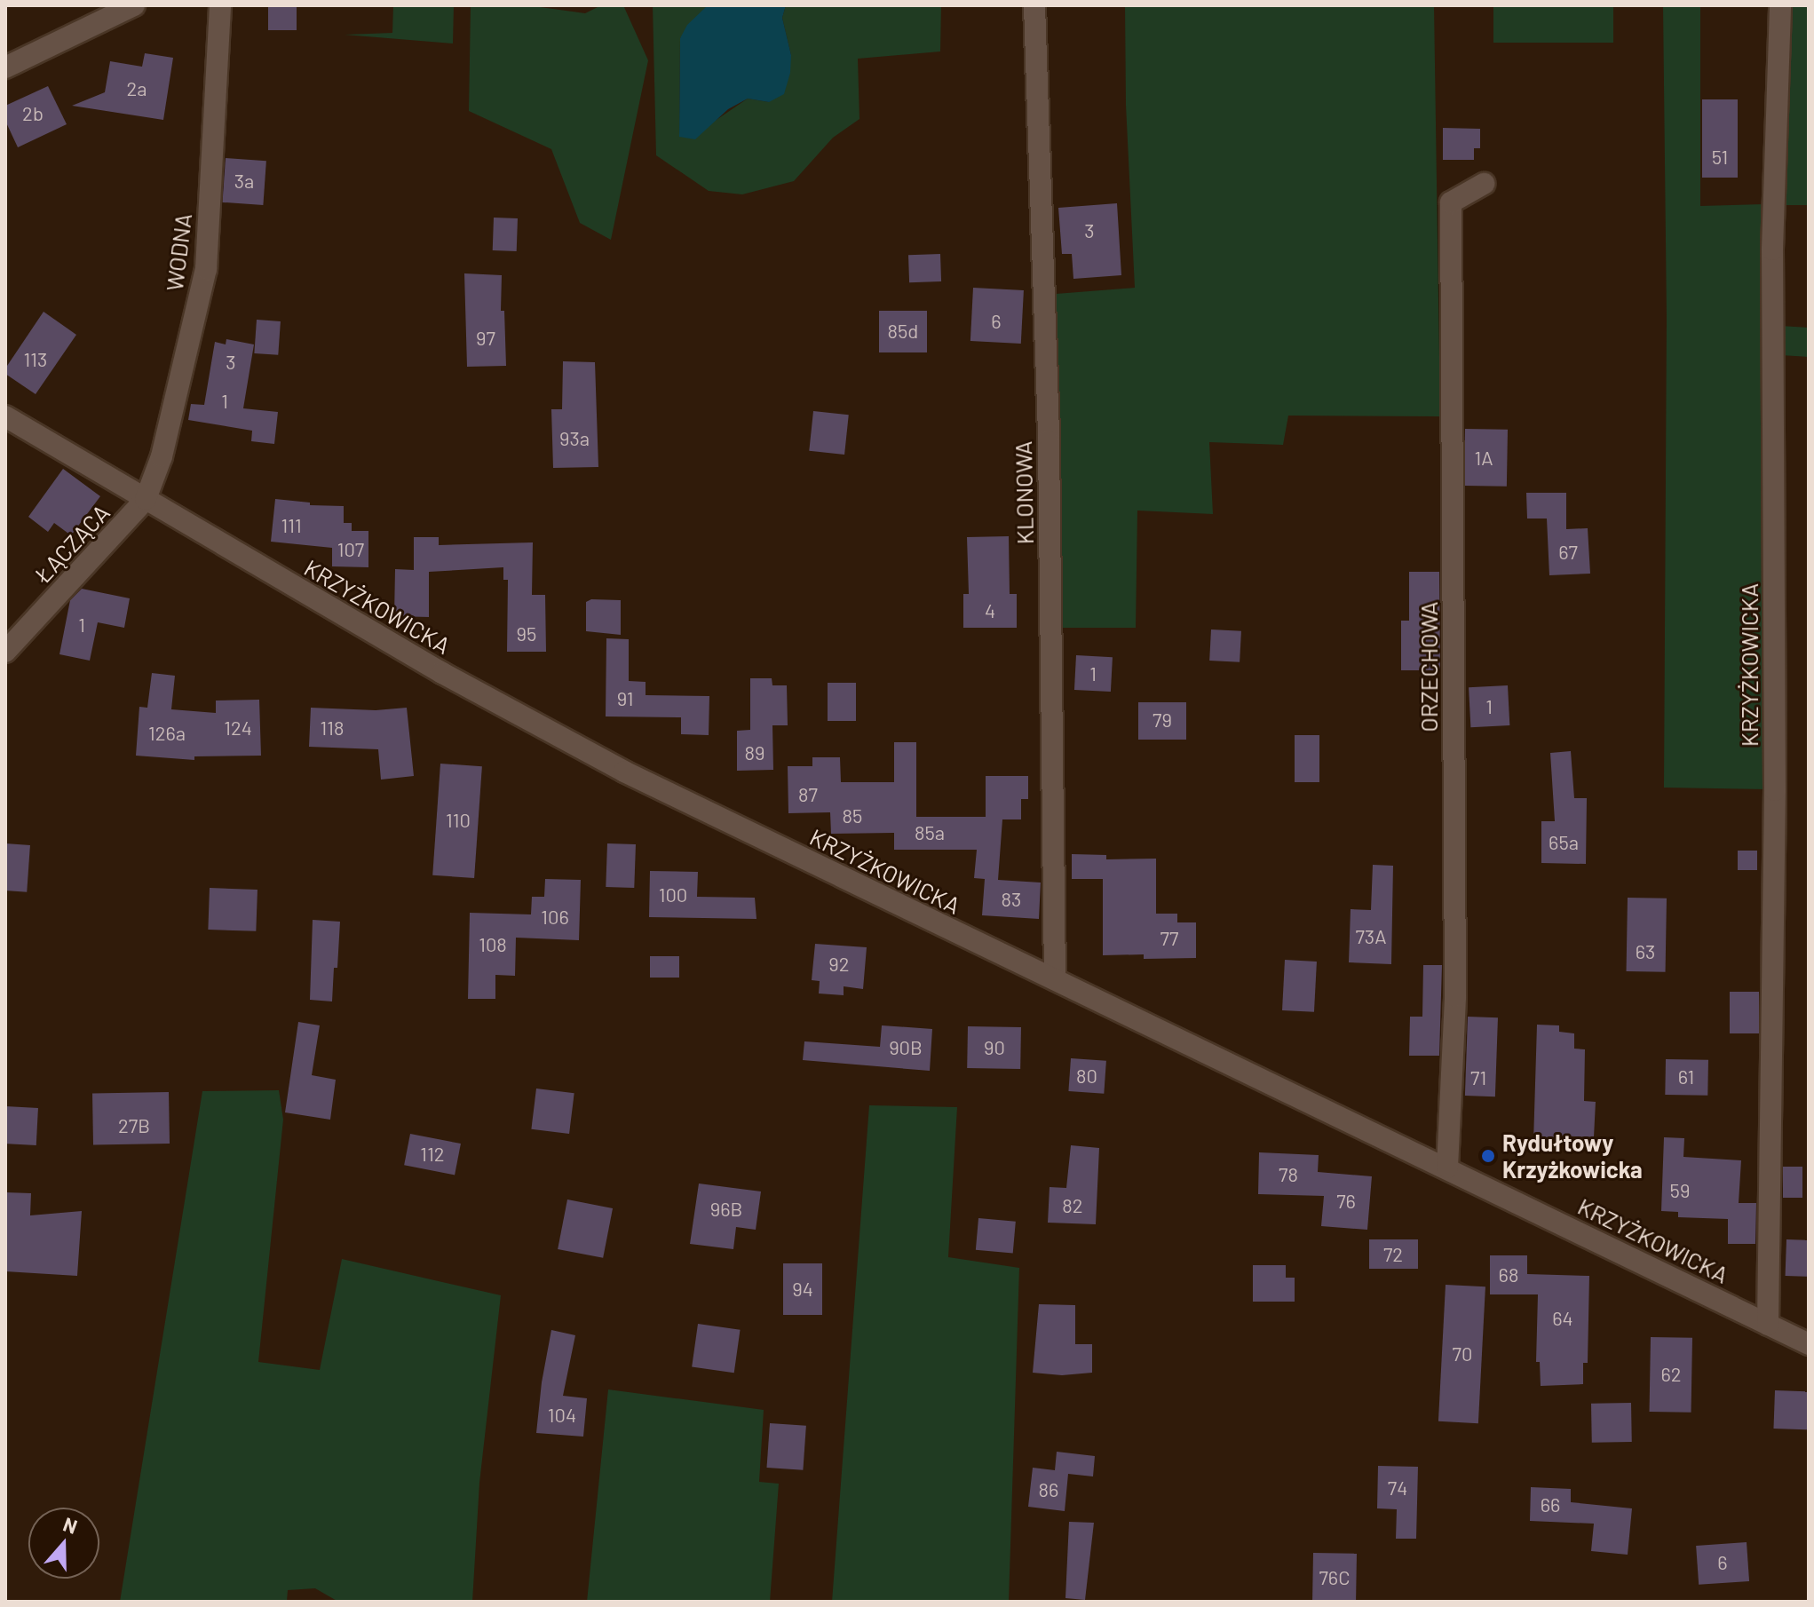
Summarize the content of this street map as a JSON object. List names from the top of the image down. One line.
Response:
{"streets":{"street":["WODNA","KLONOWA","ŁĄCZĄCA","KRZYŻKOWICKA","ORZECHOWA"]},"crossings":[["WODNA","ŁĄCZĄCA"],["WODNA","KRZYŻKOWICKA"],["KLONOWA","KRZYŻKOWICKA"],["ŁĄCZĄCA","KRZYŻKOWICKA"],["KRZYŻKOWICKA","ORZECHOWA"]],"places":["Rydułtowy Krzyżkowicka"],"house_numbers":["2a","2b","51","3a","3","6","85d","97","113","3","1","93a","1A","111","107","67","4","1","95","1","91","1","79","124","118","126a","89","87","85","110","85a","65a","100","83","106","73A","77","108","63","92","90B","90","80","61","71","27B","112","78","59","76","82","96B","72","68","94","64","70","62","104","74","86","66","6","76C"],"north":"top"}
